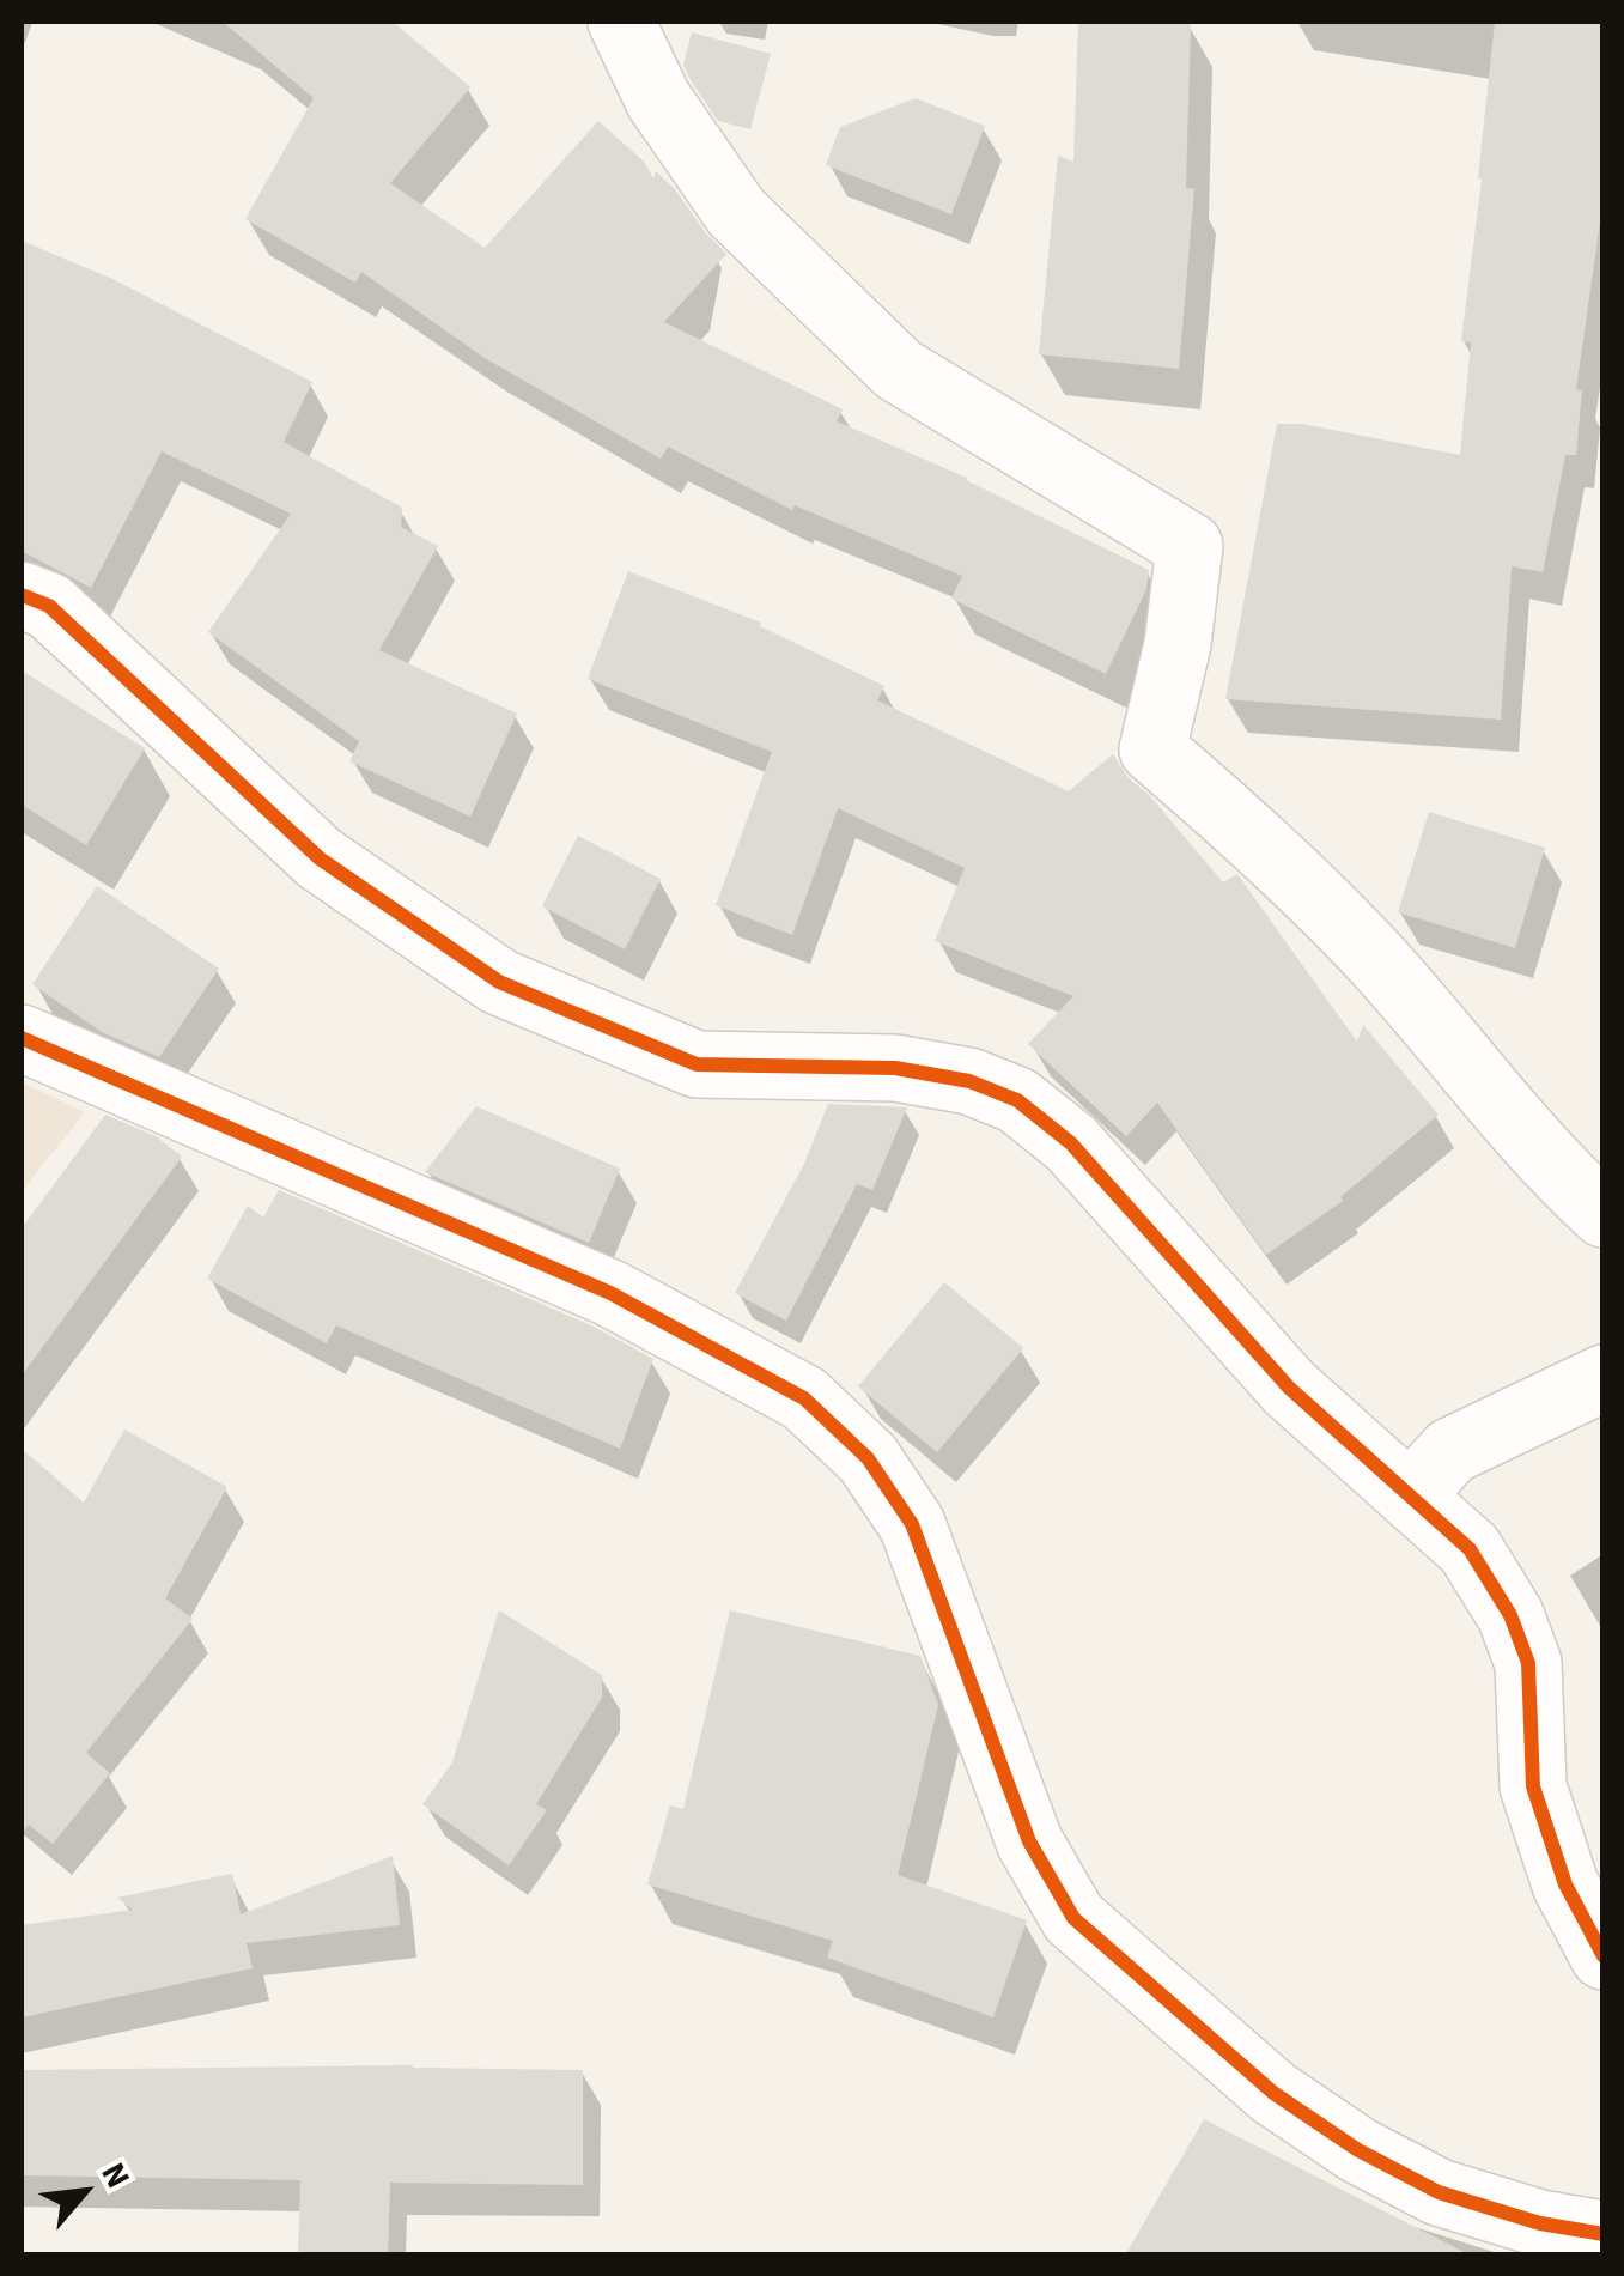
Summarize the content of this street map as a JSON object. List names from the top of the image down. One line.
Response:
{"north":"top right"}
